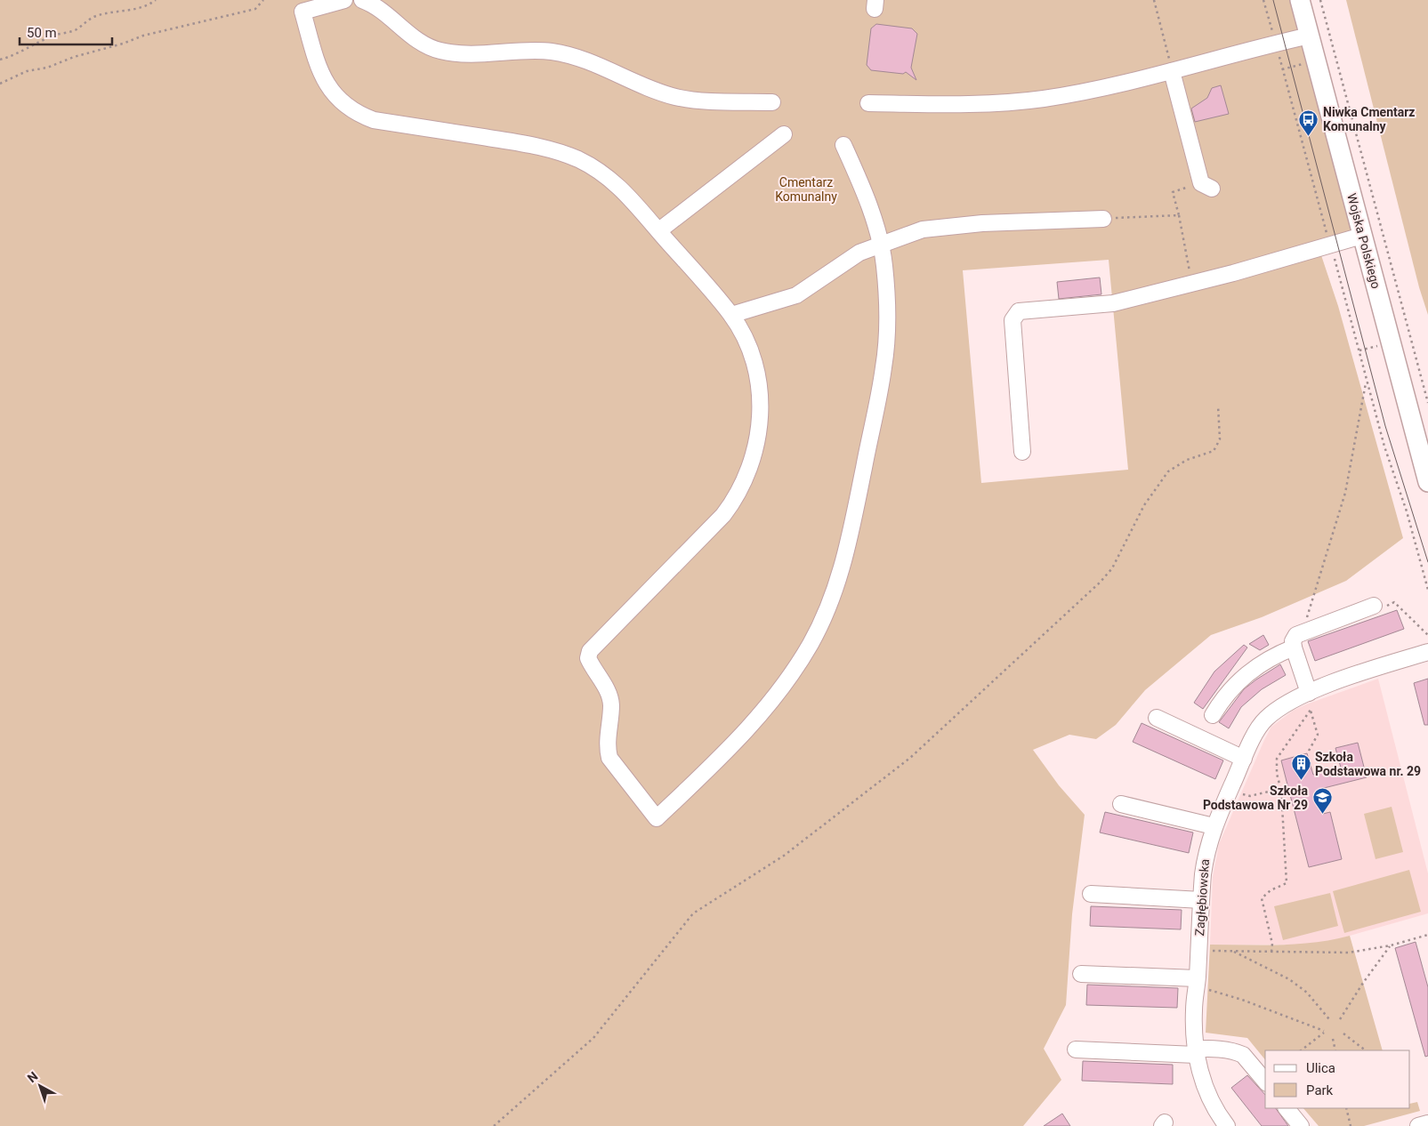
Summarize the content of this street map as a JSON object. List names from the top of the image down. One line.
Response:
{"streets":{"main road":["Wojska Polskiego"],"street":["Zagłębiowska"]},"parks":["Cmentarz Komunalny"],"places":{"bus stop":["Niwka Cmentarz Komunalny"],"building":["Szkoła Podstawowa nr. 29"],"school or university":["Szkoła Podstawowa Nr 29"]},"legend":["Ulica","Park"],"scale_bar":"50 m","north":"top left"}
